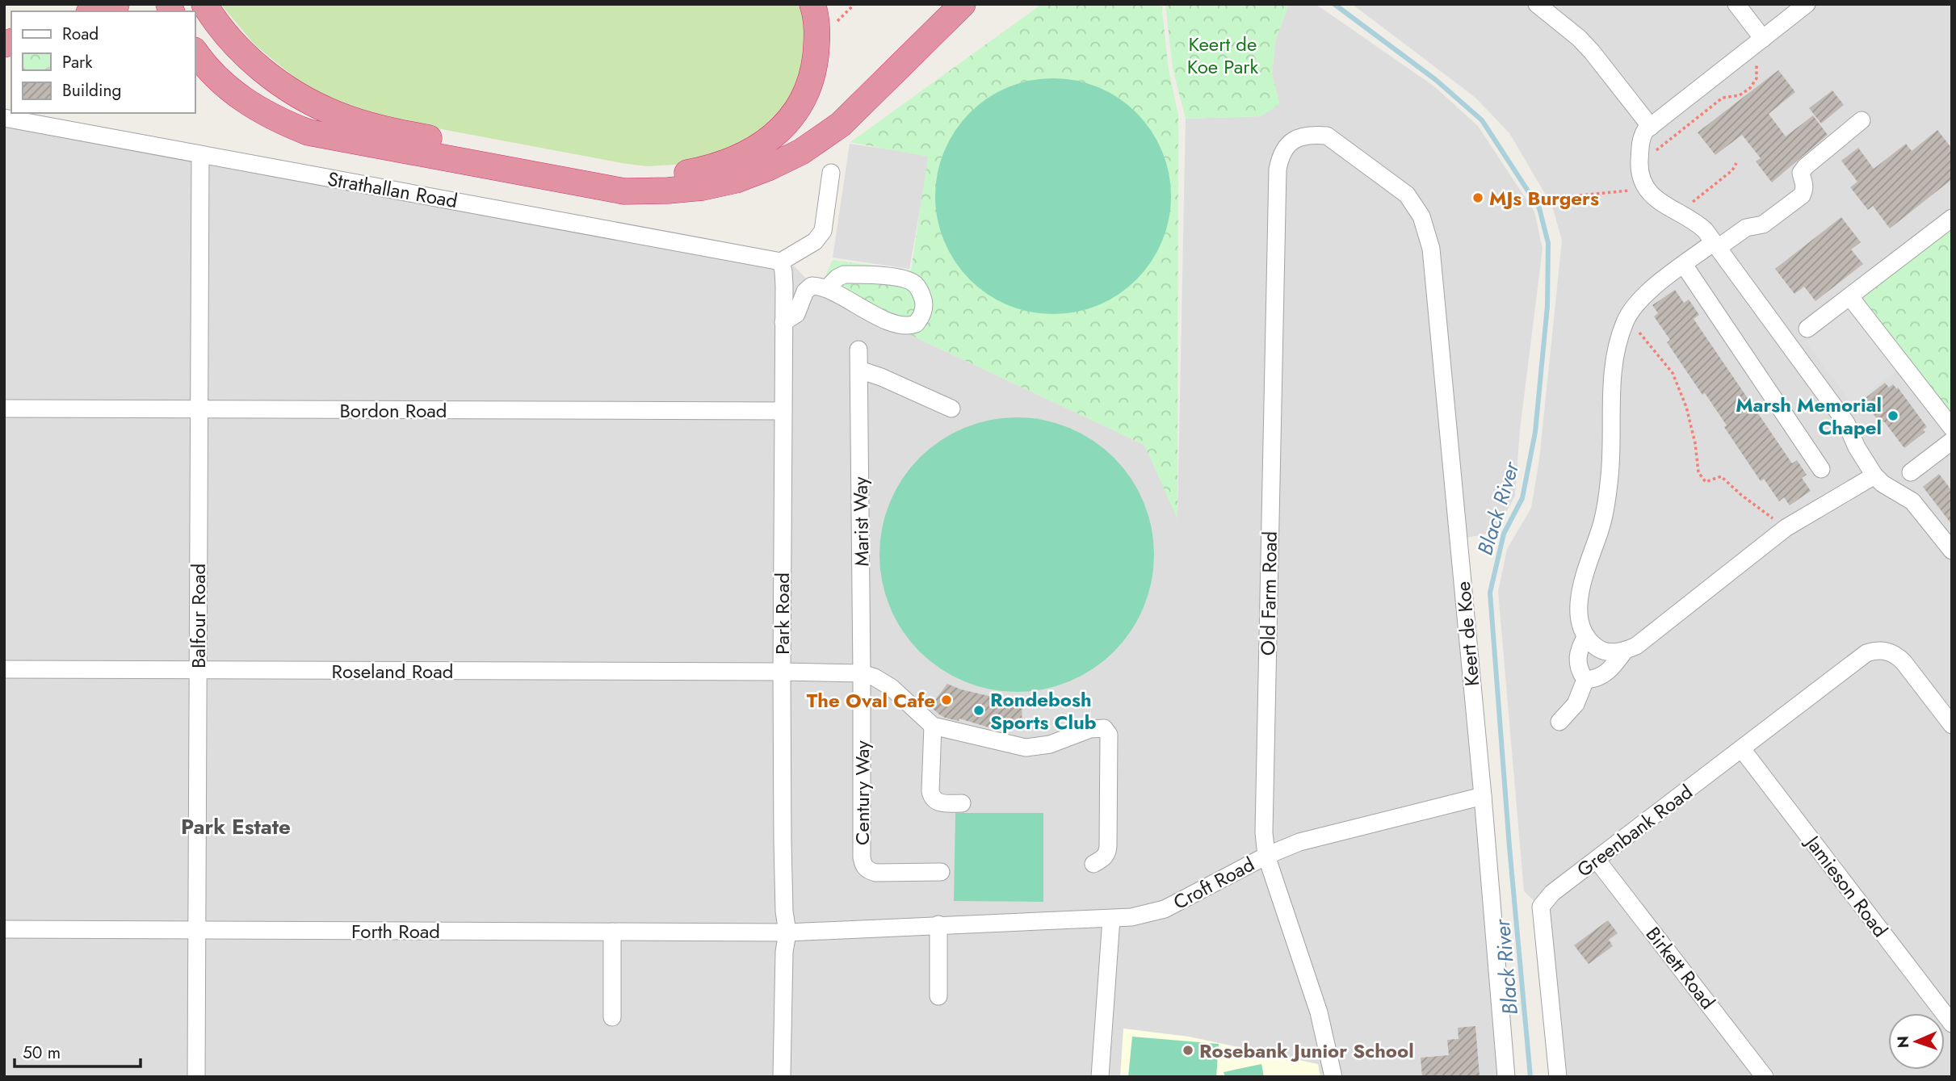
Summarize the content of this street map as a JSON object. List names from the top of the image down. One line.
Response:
{"streets":{"street":["Strathallan Road","Bordon Road","Marist Way","Old Farm Road","Park Road","Balfour Road","Keert de Koe","Roseland Road","Century Way","Greenbank Road","Croft Road","Jamieson Road","Forth Road","Birkett Road"]},"crossings":[["Strathallan Road","Park Road"],["Strathallan Road","Balfour Road"],["Bordon Road","Park Road"],["Bordon Road","Balfour Road"],["Marist Way","Roseland Road"],["Marist Way","Century Way"],["Old Farm Road","Keert de Koe"],["Old Farm Road","Croft Road"],["Park Road","Roseland Road"],["Park Road","Croft Road"],["Park Road","Forth Road"],["Balfour Road","Roseland Road"],["Balfour Road","Forth Road"],["Keert de Koe","Croft Road"],["Roseland Road","Century Way"],["Greenbank Road","Jamieson Road"],["Greenbank Road","Birkett Road"],["Croft Road","Forth Road"]],"districts":["Park Estate"],"water":["Black River"],"parks":["Keert de Koe Park"],"places":["MJs Burgers","Marsh Memorial Chapel","The Oval Cafe","Rondebosh Sports Club","Rosebank Junior School"],"legend":["Road","Park","Building"],"scale_bar":"50 m","north":"left"}
